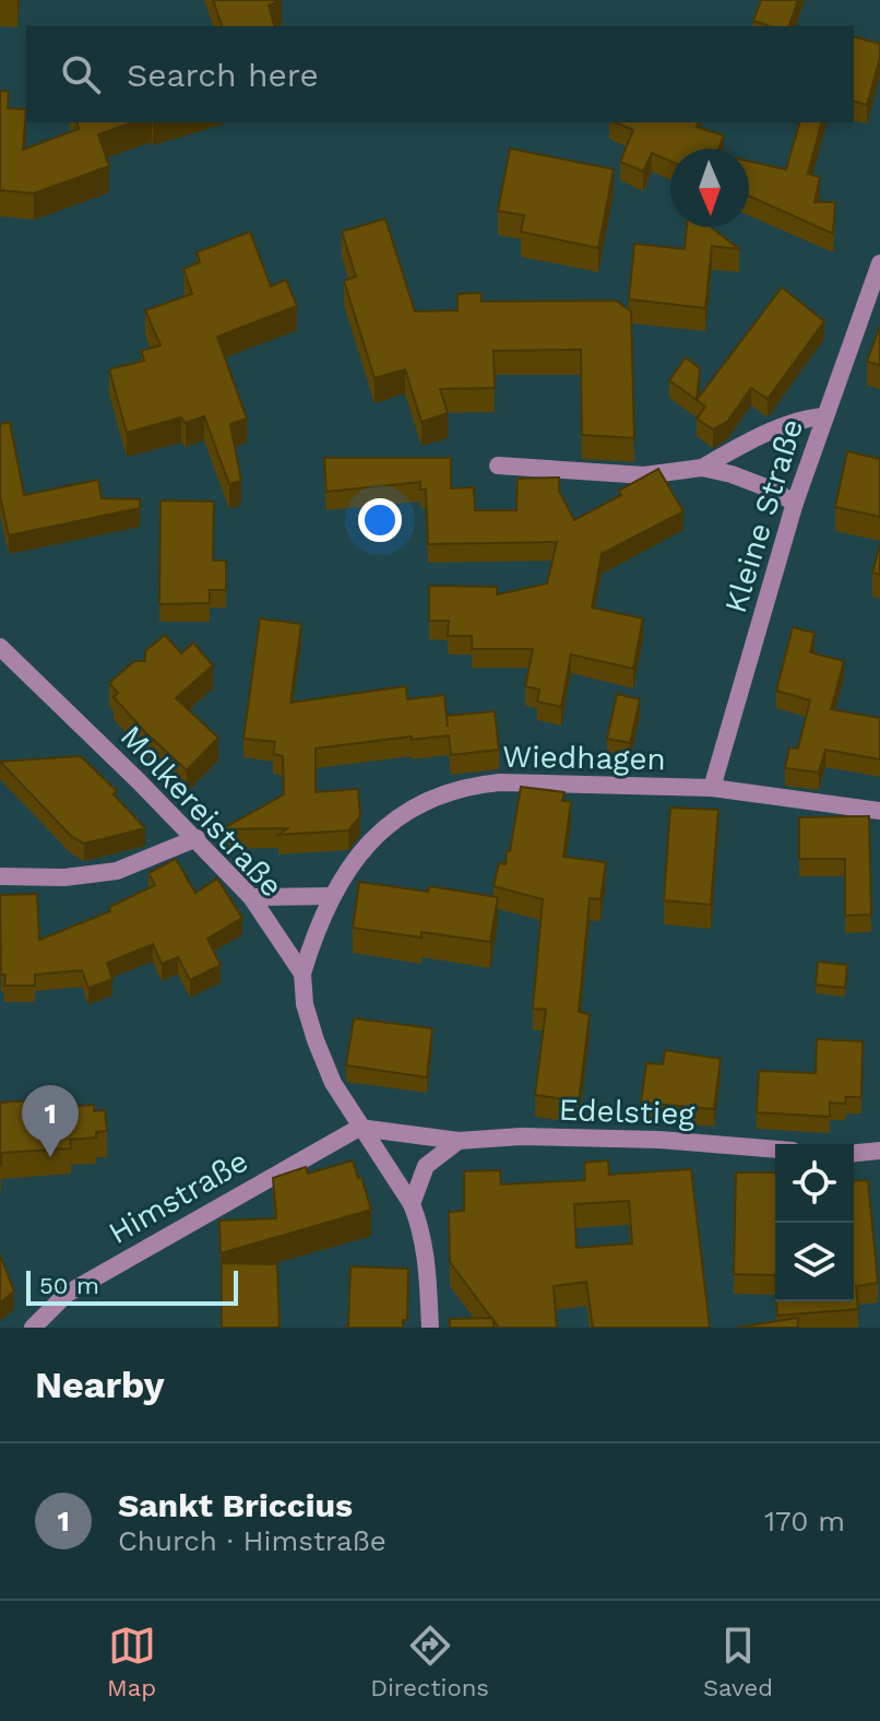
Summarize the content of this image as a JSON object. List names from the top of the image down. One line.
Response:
{"streets":{"street":["Kleine Straße","Wiedhagen","Molkereistraße","Edelstieg","Himstraße"]},"crossings":[["Kleine Straße","Wiedhagen"],["Wiedhagen","Molkereistraße"],["Molkereistraße","Edelstieg"],["Molkereistraße","Himstraße"],["Edelstieg","Himstraße"]],"scale_bar":"50 m","north":"bottom","page":{"search":"Search here","pins":"1","scale":"50 m","heading":"Nearby","list":[{"mark":"1","name":"Sankt Briccius","note":"Church · Himstraße","value":"170 m"}],"nav":["Map","Directions","Saved"]}}
